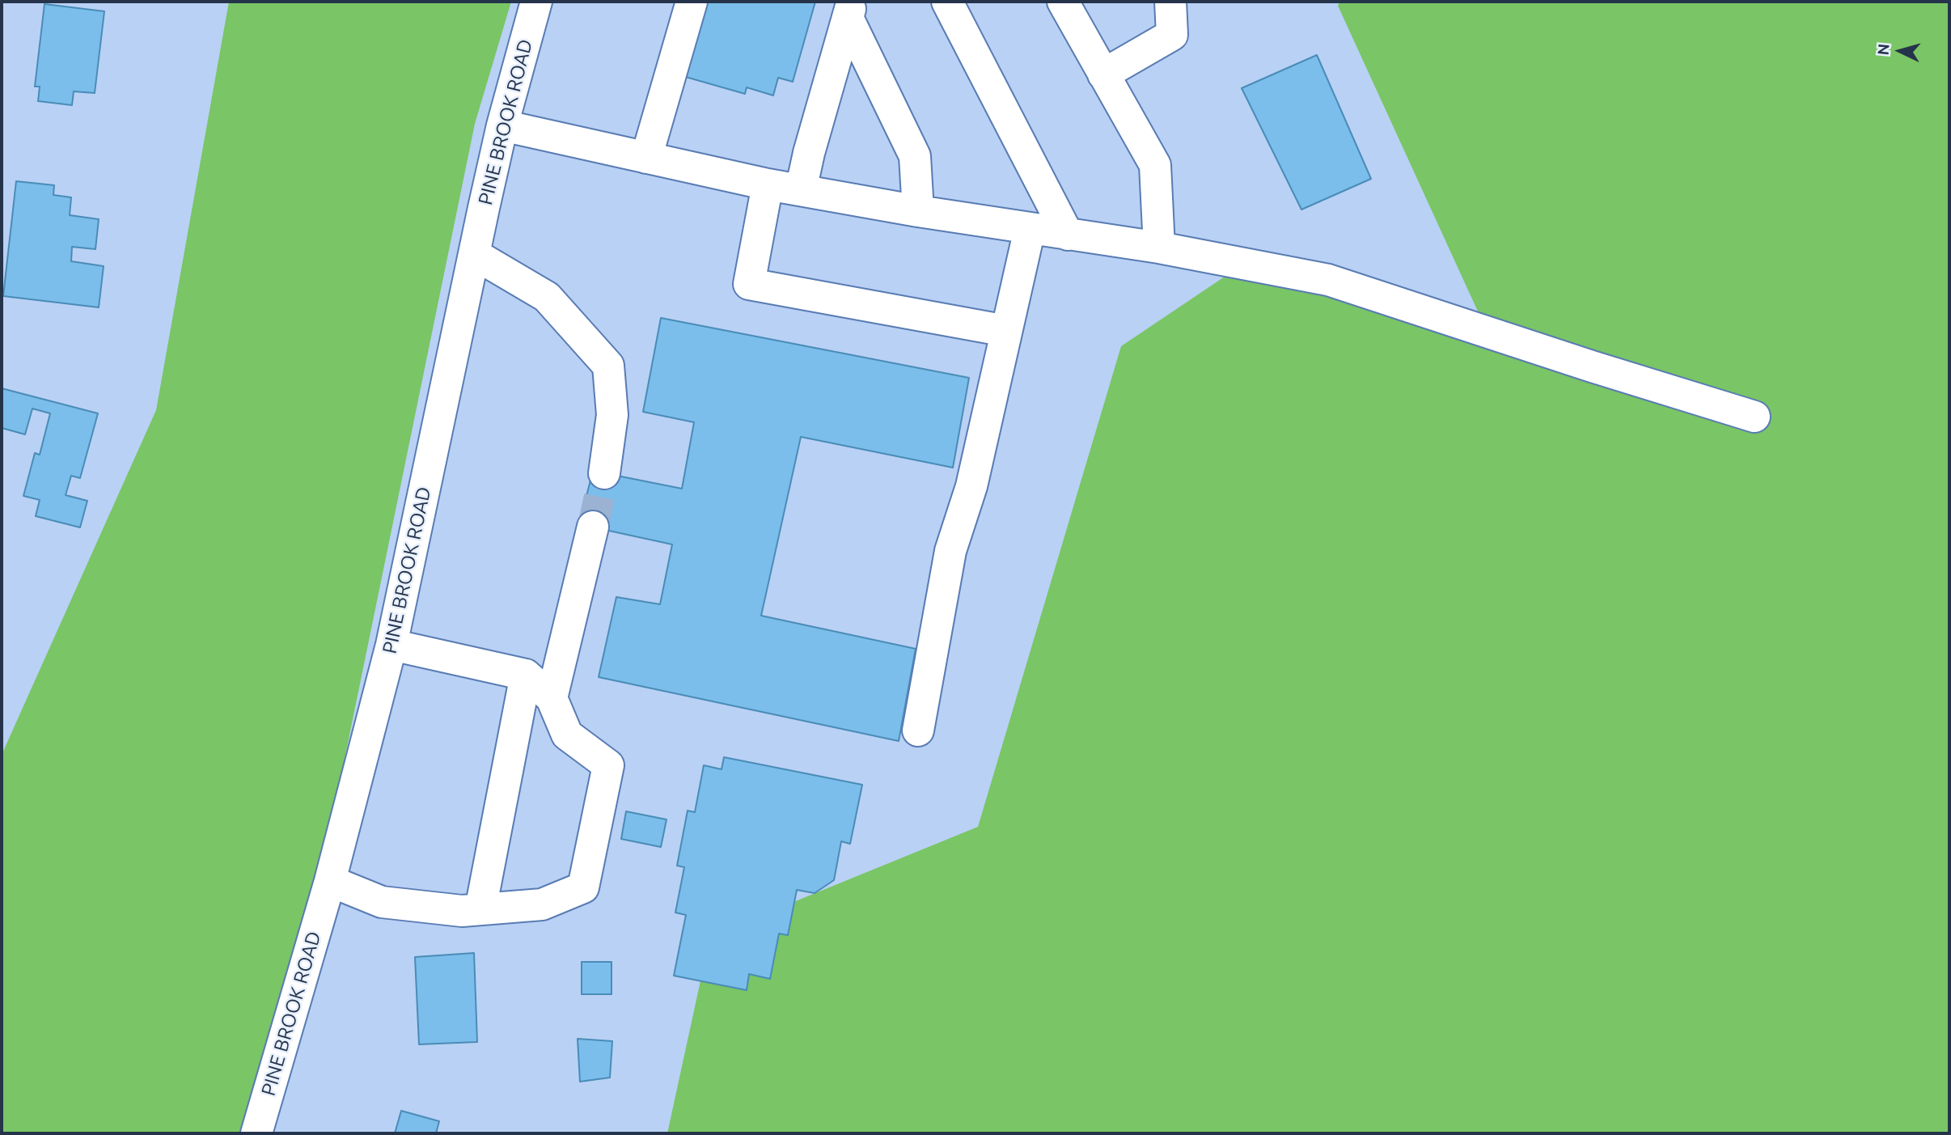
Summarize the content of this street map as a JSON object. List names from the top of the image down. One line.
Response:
{"streets":{"street":["PINE BROOK ROAD"]},"north":"left"}
